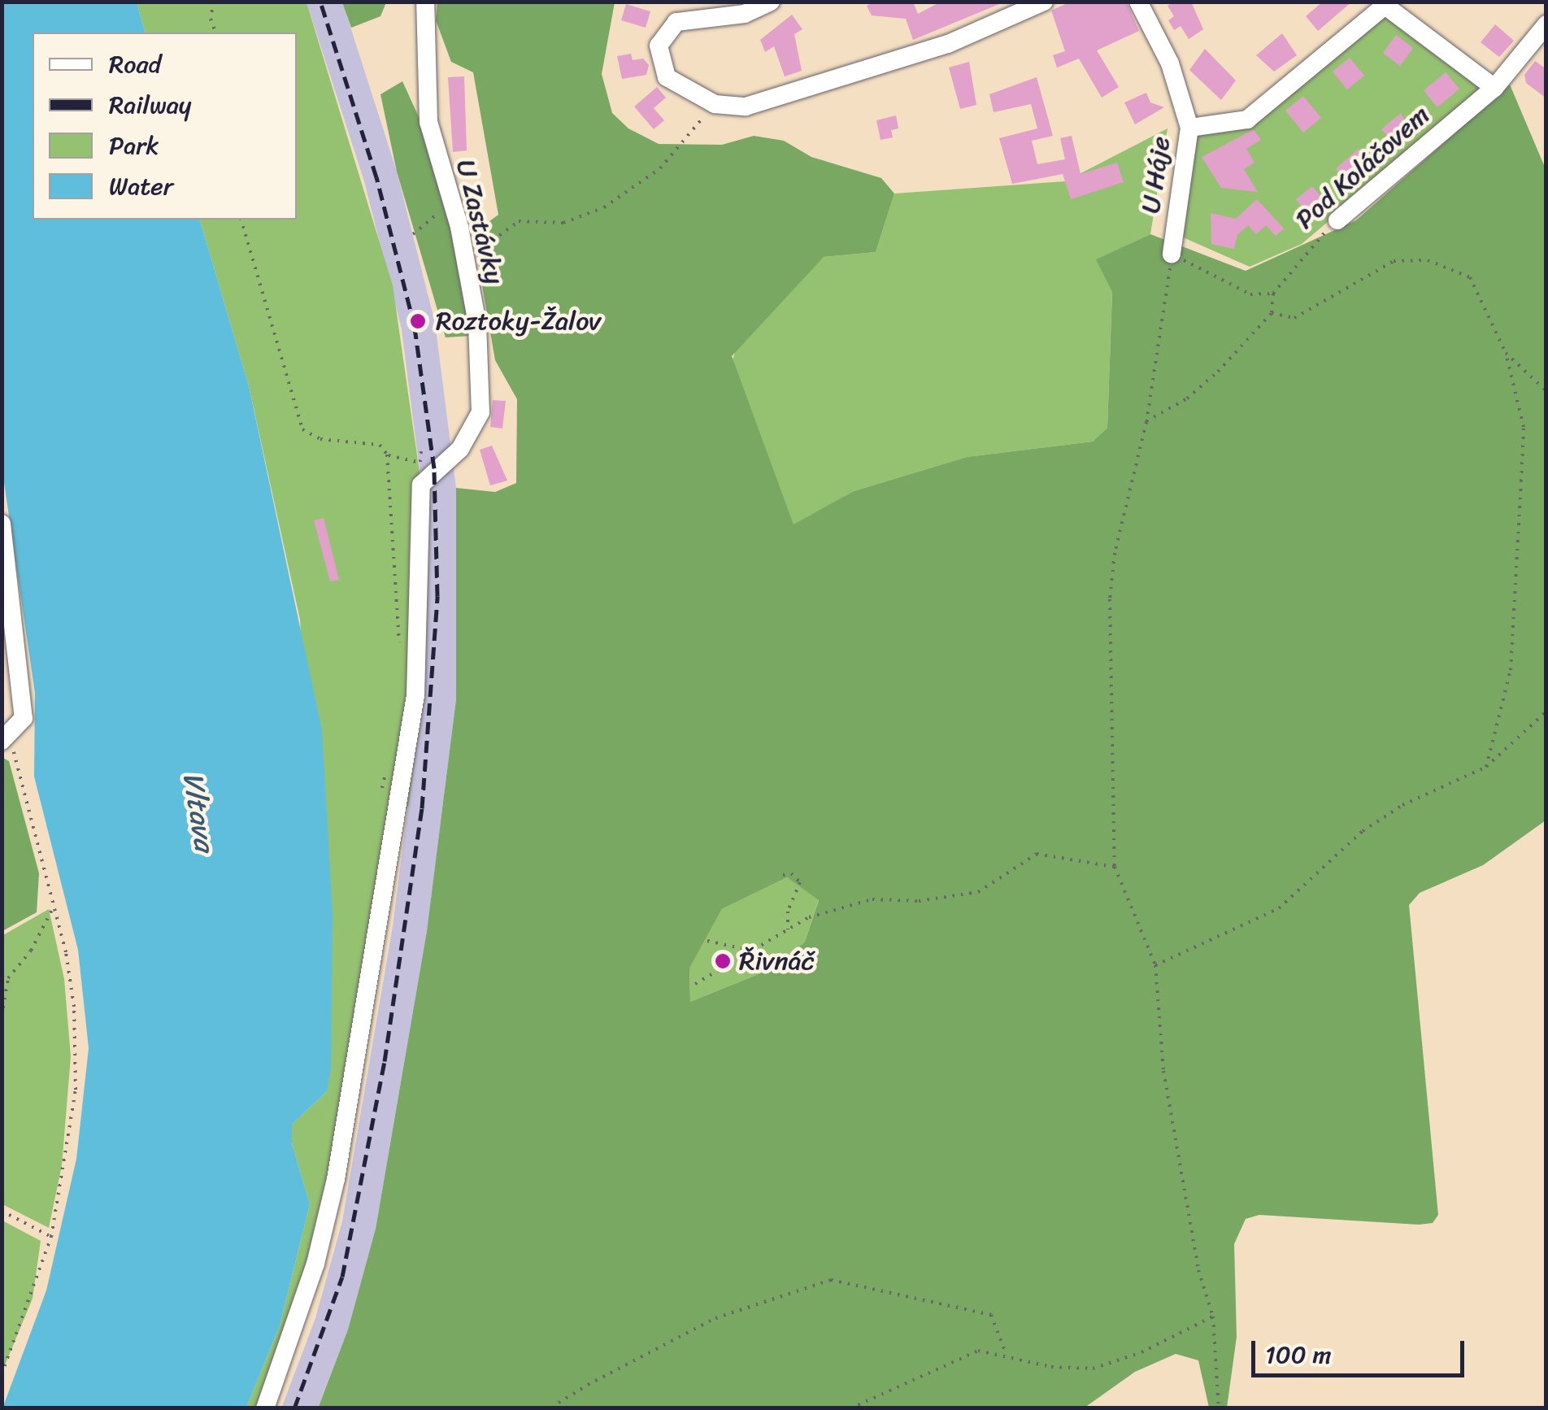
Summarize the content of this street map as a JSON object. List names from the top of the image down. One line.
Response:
{"streets":{"street":["Pod Koláčovem","U Háje","U Zastávky"]},"crossings":[["Pod Koláčovem","U Háje"]],"water":["Vltava"],"places":["Roztoky-Žalov","Řivnáč"],"legend":["Road","Railway","Park","Water"],"scale_bar":"100 m"}
